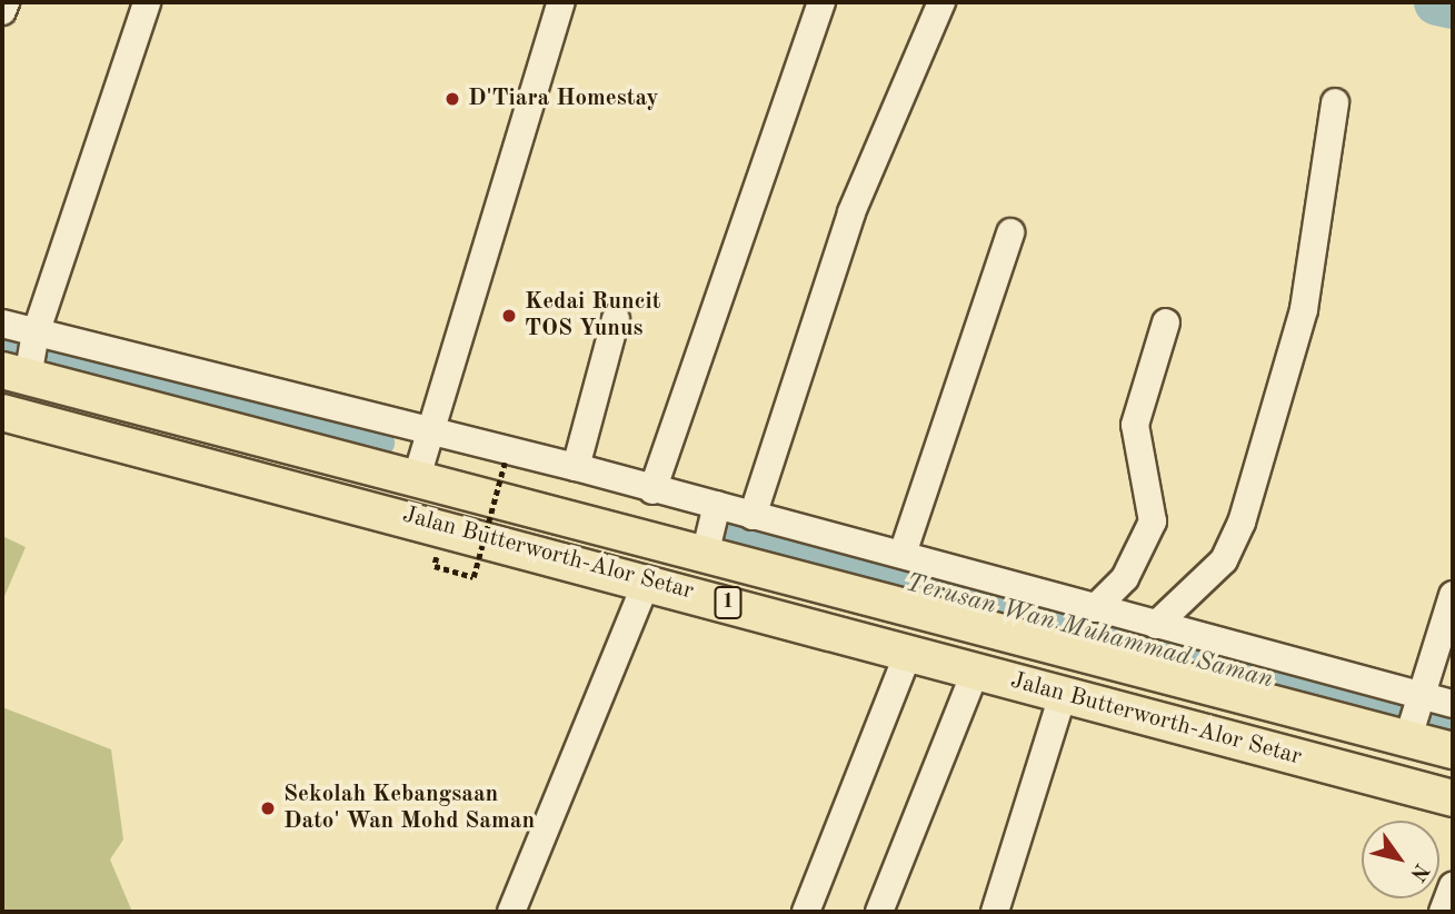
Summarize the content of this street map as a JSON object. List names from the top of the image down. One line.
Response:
{"streets":{"main road":["Jalan Butterworth-Alor Setar","1"]},"water":["Terusan Wan Muhammad Saman"],"places":["D'Tiara Homestay","Kedai Runcit TOS Yunus","Sekolah Kebangsaan Dato' Wan Mohd Saman"],"north":"bottom right"}
